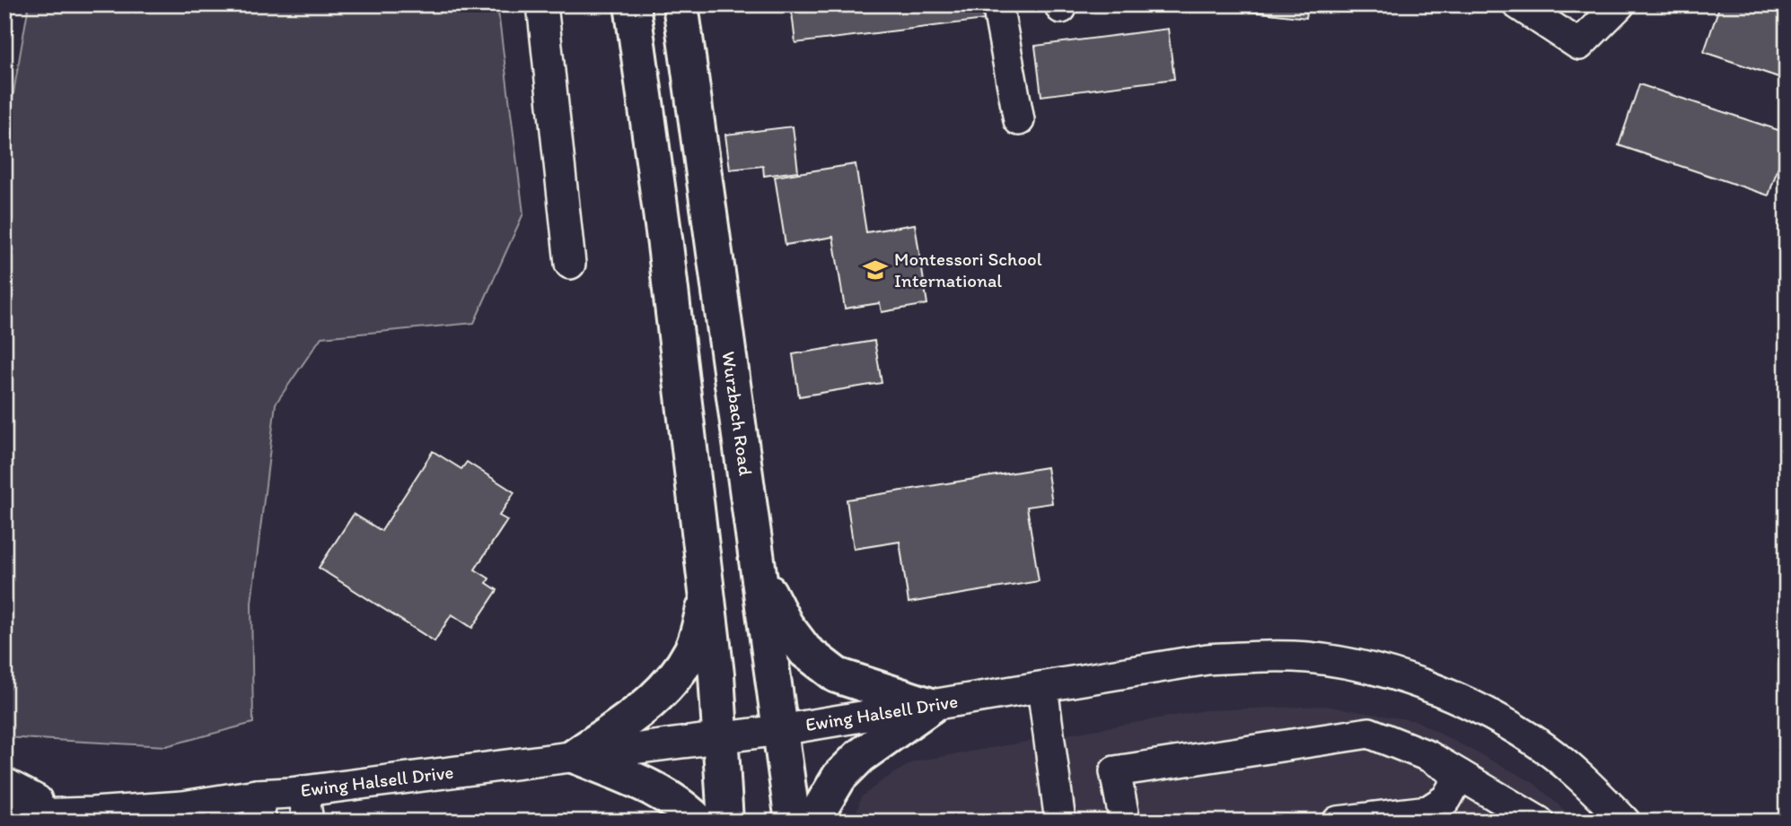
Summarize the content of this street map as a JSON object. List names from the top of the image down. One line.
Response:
{"streets":{"main road":["Wurzbach Road"],"street":["Ewing Halsell Drive"]},"crossings":[["Wurzbach Road","Ewing Halsell Drive"]],"places":{"school or university":["Montessori School International"]}}
